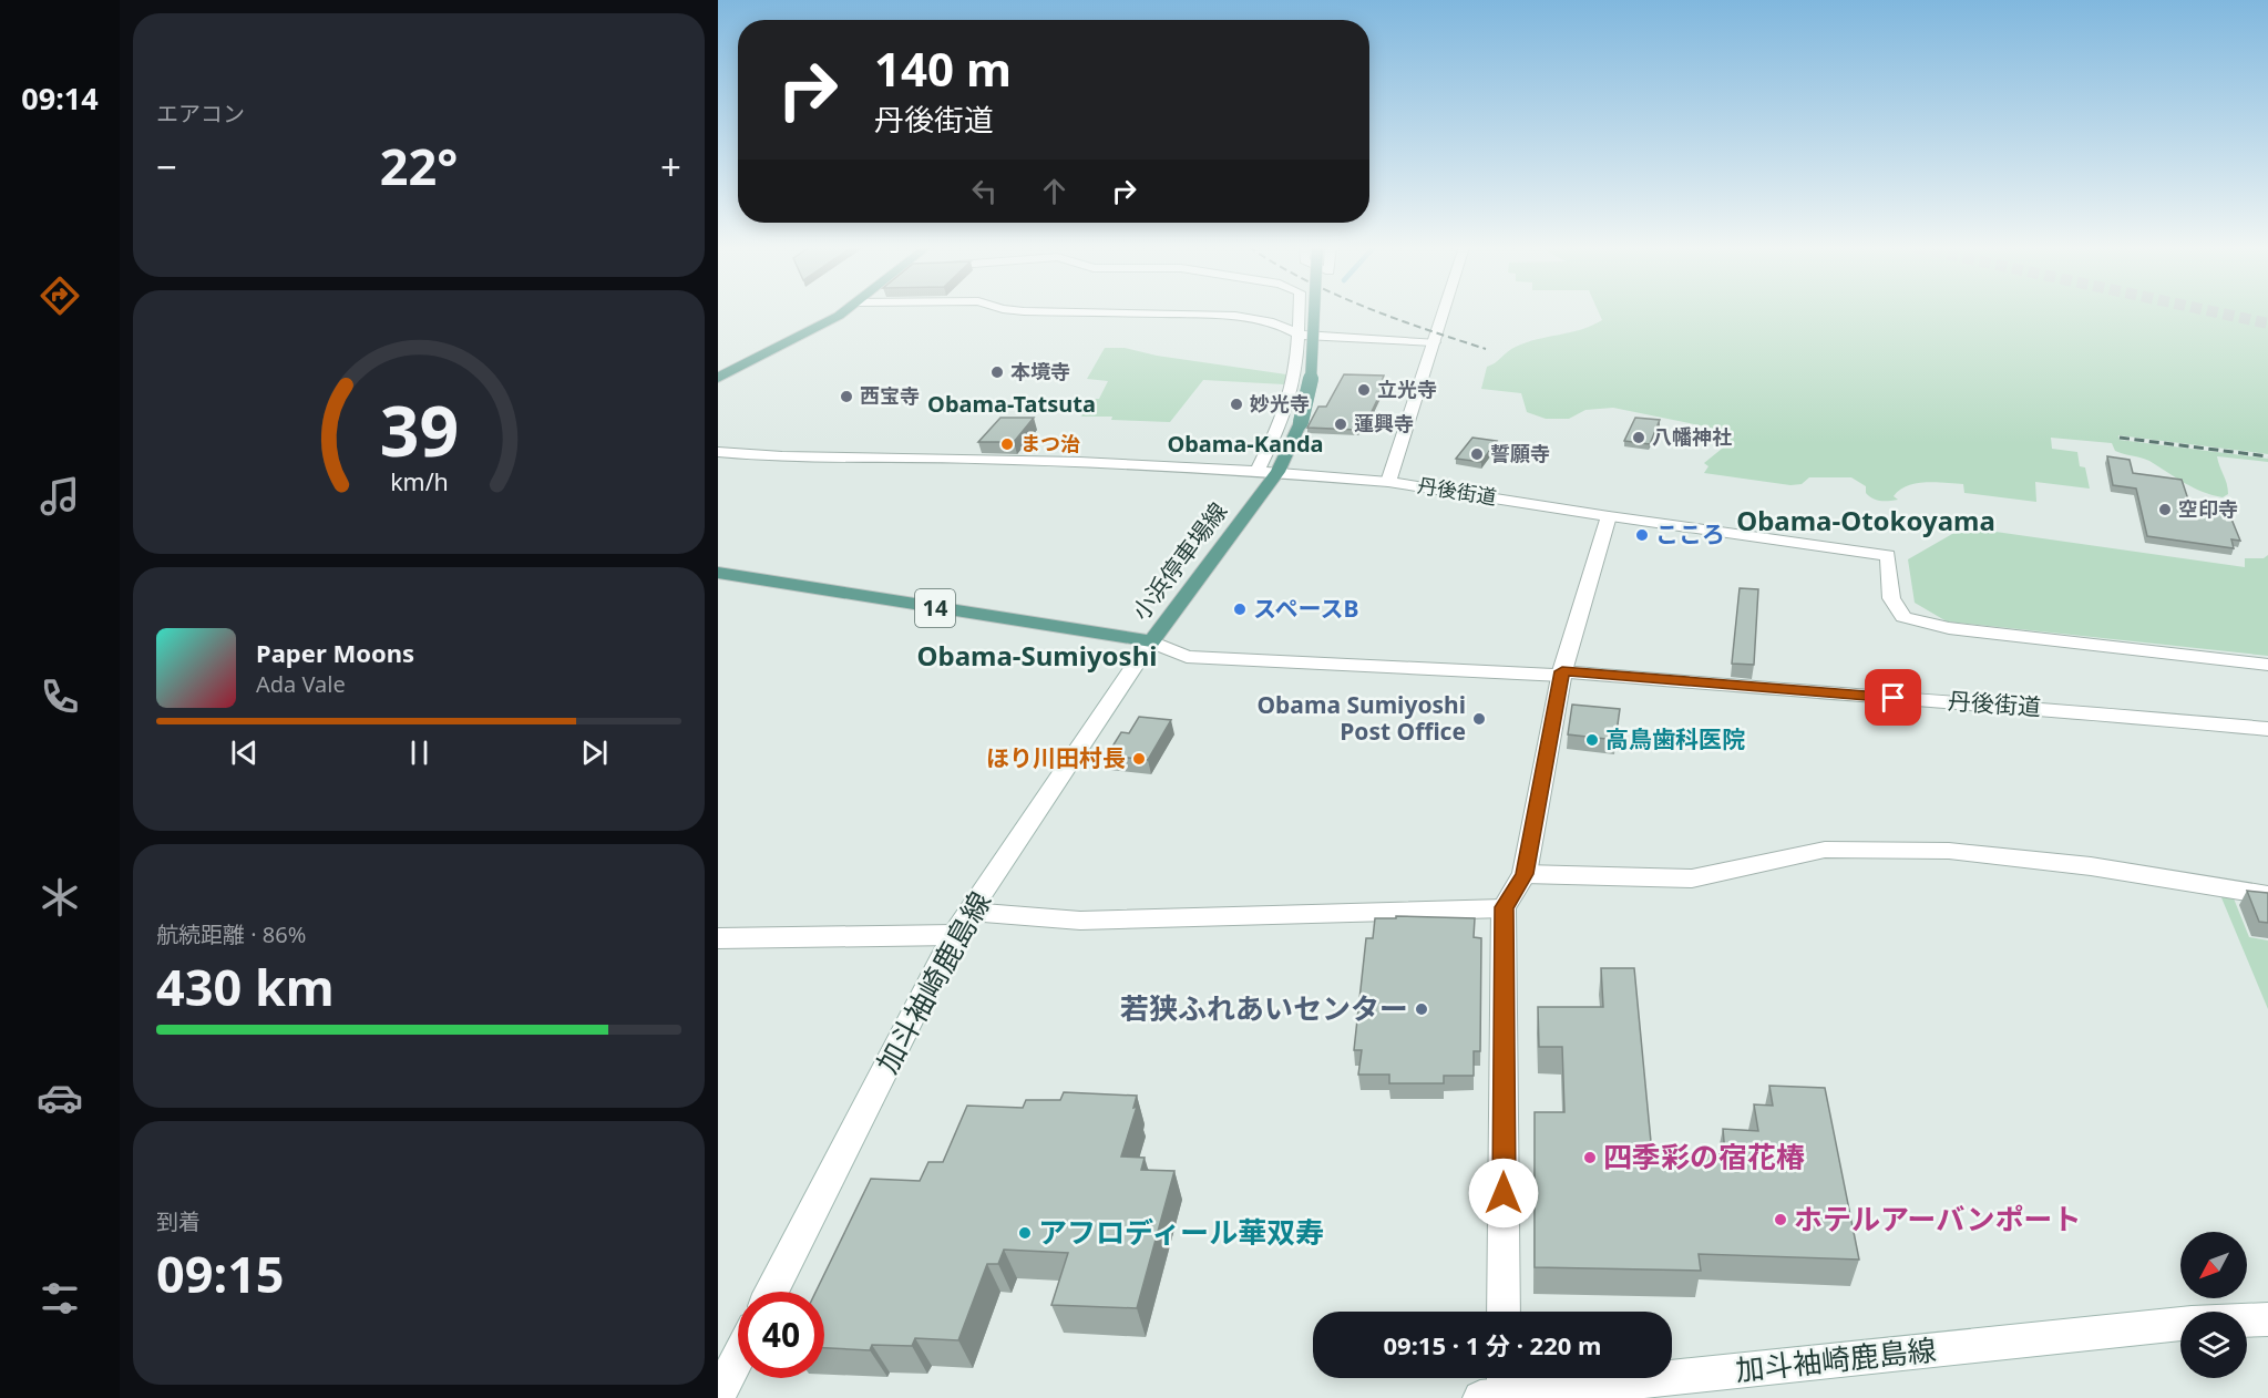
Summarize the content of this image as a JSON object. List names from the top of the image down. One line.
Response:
{"streets":{"main road":["小浜停車場線","14"],"street":["丹後街道","加斗袖崎鹿島線"]},"crossings":[["丹後街道","小浜停車場線"],["丹後街道","加斗袖崎鹿島線"],["小浜停車場線","加斗袖崎鹿島線"]],"districts":["Obama-Tatsuta","Obama-Kanda","Obama-Otokoyama","Obama-Sumiyoshi"],"places":["本境寺","立光寺","西宝寺","妙光寺","蓮興寺","八幡神社","まつ治","誓願寺","空印寺","こころ","スペースB","Obama Sumiyoshi Post Office","高鳥歯科医院","ほり川田村長","若狭ふれあいセンター","四季彩の宿花椿","ホテルアーバンポート","アフロディール華双寿"],"north":"bottom left","page":{"tabs":"09:14","tile":["エアコン",["航続距離 · 86%","430 km"],["到着","09:15"]],"turn":["140 m","丹後街道"],"heat":["−","22°","+"],"song":["Paper Moons","Ada Vale"],"limit":"40","trip":"09:15 · 1 分 · 220 m","gauge":["39","km/h"]}}
